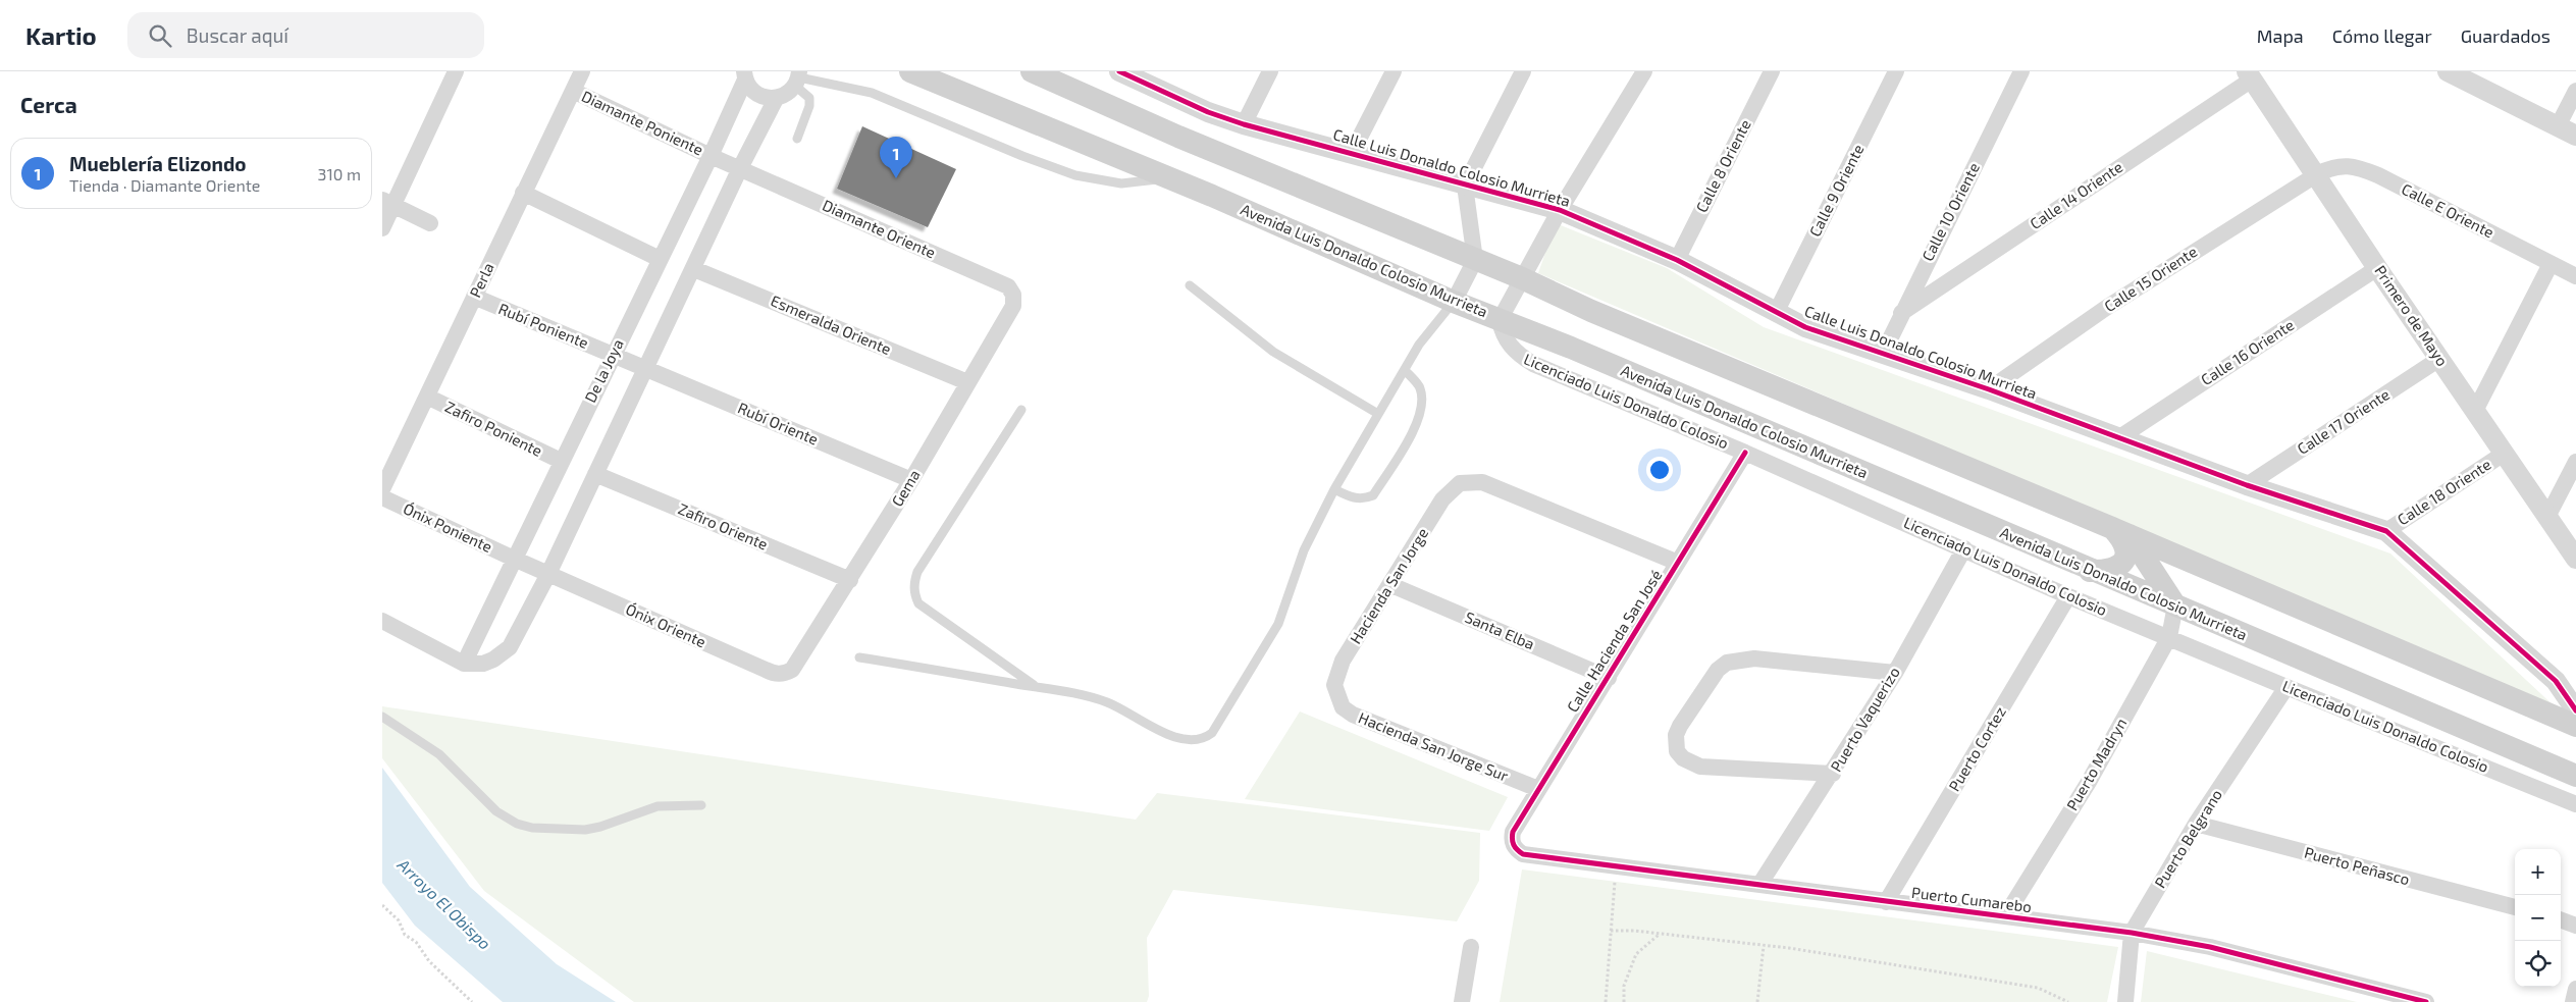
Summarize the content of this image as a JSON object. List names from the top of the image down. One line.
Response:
{"streets":{"main road":["Avenida Luis Donaldo Colosio Murrieta"],"street":["Diamante Poniente","Calle 8 Oriente","Calle Luis Donaldo Colosio Murrieta","Calle 9 Oriente","Calle 14 Oriente","Calle E Oriente","Calle 10 Oriente","Diamante Oriente","Calle 15 Oriente","Perla","Primero de Mayo","Esmeralda Oriente","Rubí Poniente","Calle 16 Oriente","De la Joya","Licenciado Luis Donaldo Colosio","Calle 17 Oriente","Rubí Oriente","Zafiro Poniente","Gema","Calle 18 Oriente","Zafiro Oriente","Ónix Poniente","Hacienda San Jorge","Ónix Oriente","Santa Elba","Calle Hacienda San José","Puerto Vaquerizo","Hacienda San Jorge Sur","Puerto Cortez","Puerto Madryn","Puerto Belgrano","Puerto Peñasco","Puerto Cumarebo"]},"crossings":[["Diamante Poniente","Diamante Oriente"],["Diamante Poniente","Perla"],["Diamante Poniente","De la Joya"],["Calle 8 Oriente","Calle Luis Donaldo Colosio Murrieta"],["Calle Luis Donaldo Colosio Murrieta","Calle 9 Oriente"],["Calle Luis Donaldo Colosio Murrieta","Calle 10 Oriente"],["Calle Luis Donaldo Colosio Murrieta","Calle 15 Oriente"],["Calle Luis Donaldo Colosio Murrieta","Calle 16 Oriente"],["Calle Luis Donaldo Colosio Murrieta","Calle 17 Oriente"],["Calle Luis Donaldo Colosio Murrieta","Calle 18 Oriente"],["Calle 14 Oriente","Calle 10 Oriente"],["Calle 14 Oriente","Primero de Mayo"],["Calle E Oriente","Calle 15 Oriente"],["Calle E Oriente","Primero de Mayo"],["Diamante Oriente","Gema"],["Avenida Luis Donaldo Colosio Murrieta","Licenciado Luis Donaldo Colosio"],["Avenida Luis Donaldo Colosio Murrieta","Puerto Madryn"],["Calle 15 Oriente","Primero de Mayo"],["Perla","Rubí Poniente"],["Perla","Zafiro Poniente"],["Primero de Mayo","Calle 16 Oriente"],["Primero de Mayo","Calle 17 Oriente"],["Primero de Mayo","Calle 18 Oriente"],["Esmeralda Oriente","Gema"],["Rubí Poniente","De la Joya"],["Rubí Poniente","Rubí Oriente"],["De la Joya","Zafiro Poniente"],["De la Joya","Ónix Poniente"],["Licenciado Luis Donaldo Colosio","Calle Hacienda San José"],["Licenciado Luis Donaldo Colosio","Puerto Vaquerizo"],["Licenciado Luis Donaldo Colosio","Puerto Cortez"],["Licenciado Luis Donaldo Colosio","Puerto Madryn"],["Licenciado Luis Donaldo Colosio","Puerto Belgrano"],["Rubí Oriente","Gema"],["Gema","Zafiro Oriente"],["Gema","Ónix Oriente"],["Ónix Poniente","Ónix Oriente"],["Hacienda San Jorge","Santa Elba"],["Hacienda San Jorge","Calle Hacienda San José"],["Hacienda San Jorge","Hacienda San Jorge Sur"],["Santa Elba","Calle Hacienda San José"],["Calle Hacienda San José","Hacienda San Jorge Sur"],["Calle Hacienda San José","Puerto Cumarebo"],["Puerto Vaquerizo","Puerto Cumarebo"],["Puerto Cortez","Puerto Cumarebo"],["Puerto Madryn","Puerto Cumarebo"],["Puerto Belgrano","Puerto Peñasco"],["Puerto Belgrano","Puerto Cumarebo"]],"water":["Arroyo El Obispo"],"page":{"header":"Kartio","search":"Buscar aquí","nav":["Mapa","Cómo llegar","Guardados"],"heading":"Cerca","pins":"1","list":[{"mark":"1","name":"Mueblería Elizondo","note":"Tienda · Diamante Oriente","value":"310 m"}],"map_buttons":["+","−"]}}
